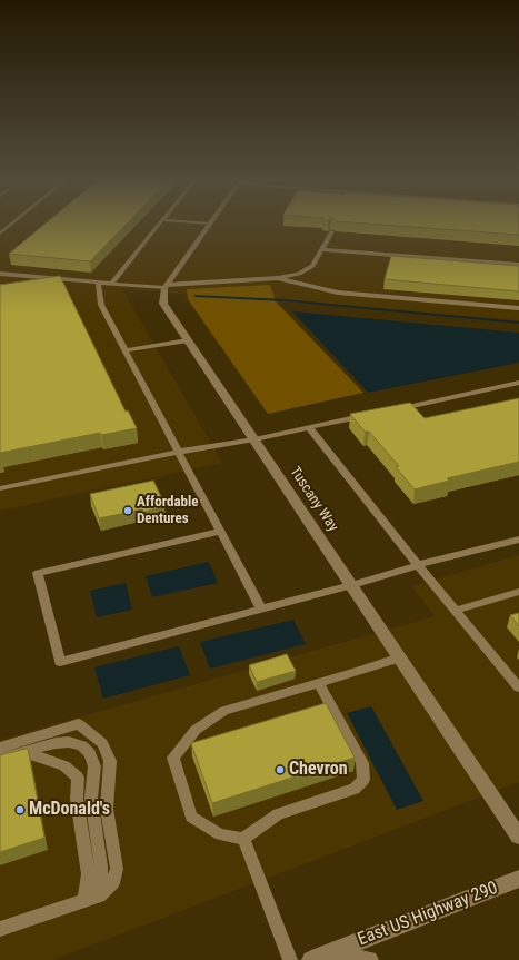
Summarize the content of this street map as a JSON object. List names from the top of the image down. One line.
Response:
{"streets":{"street":["Tuscany Way","East US Highway 290"]},"places":["Affordable Dentures","Chevron","McDonald's"]}
